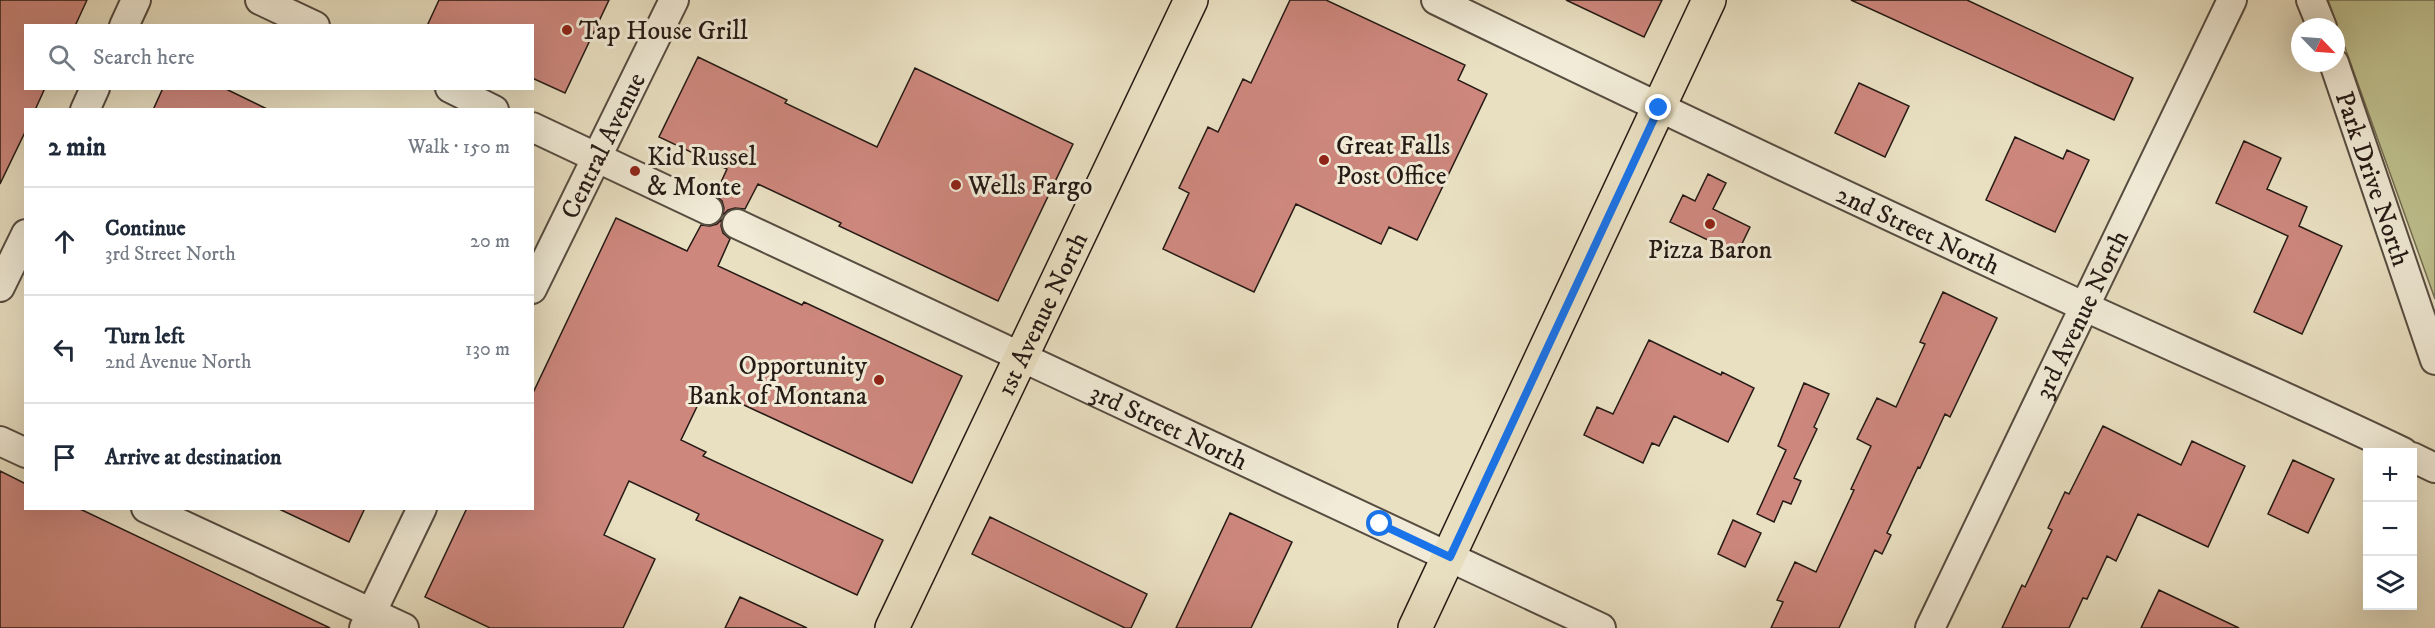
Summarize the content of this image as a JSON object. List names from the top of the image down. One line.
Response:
{"streets":{"main road":["1st Avenue North"],"street":["Central Avenue","Park Drive North","2nd Street North","3rd Avenue North","3rd Street North"]},"crossings":[["2nd Street North","3rd Avenue North"],["1st Avenue North","3rd Street North"]],"places":["Tap House Grill","Great Falls Post Office","Kid Russel & Monte","Wells Fargo","Pizza Baron","Opportunity Bank of Montana"],"north":"bottom right","page":{"search":"Search here","heading":["2 min","Walk · 150 m"],"list":[["Continue","3rd Street North","20 m"],["Turn left","2nd Avenue North","130 m"],"Arrive at destination"],"map_buttons":["+","−"]}}
